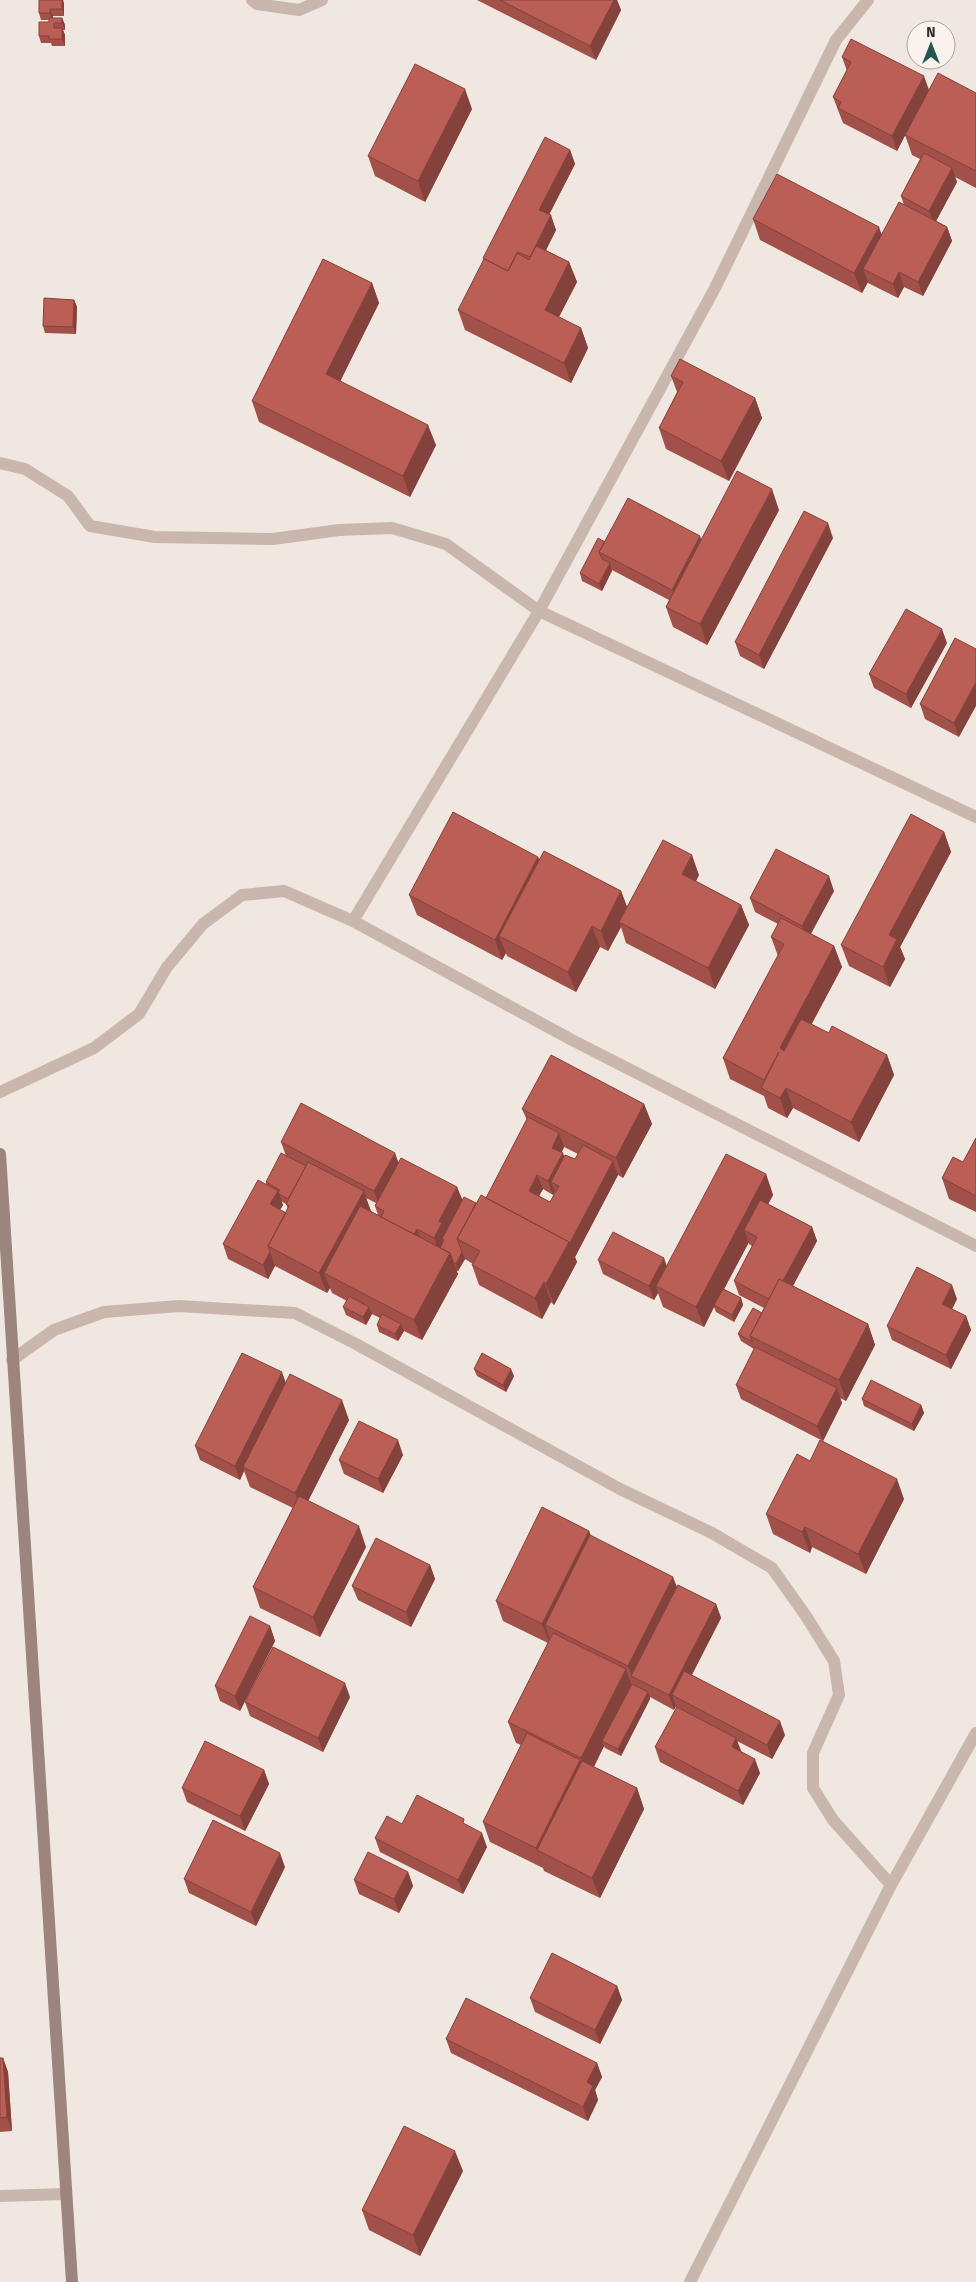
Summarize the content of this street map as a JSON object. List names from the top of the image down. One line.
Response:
{"north":"top"}
